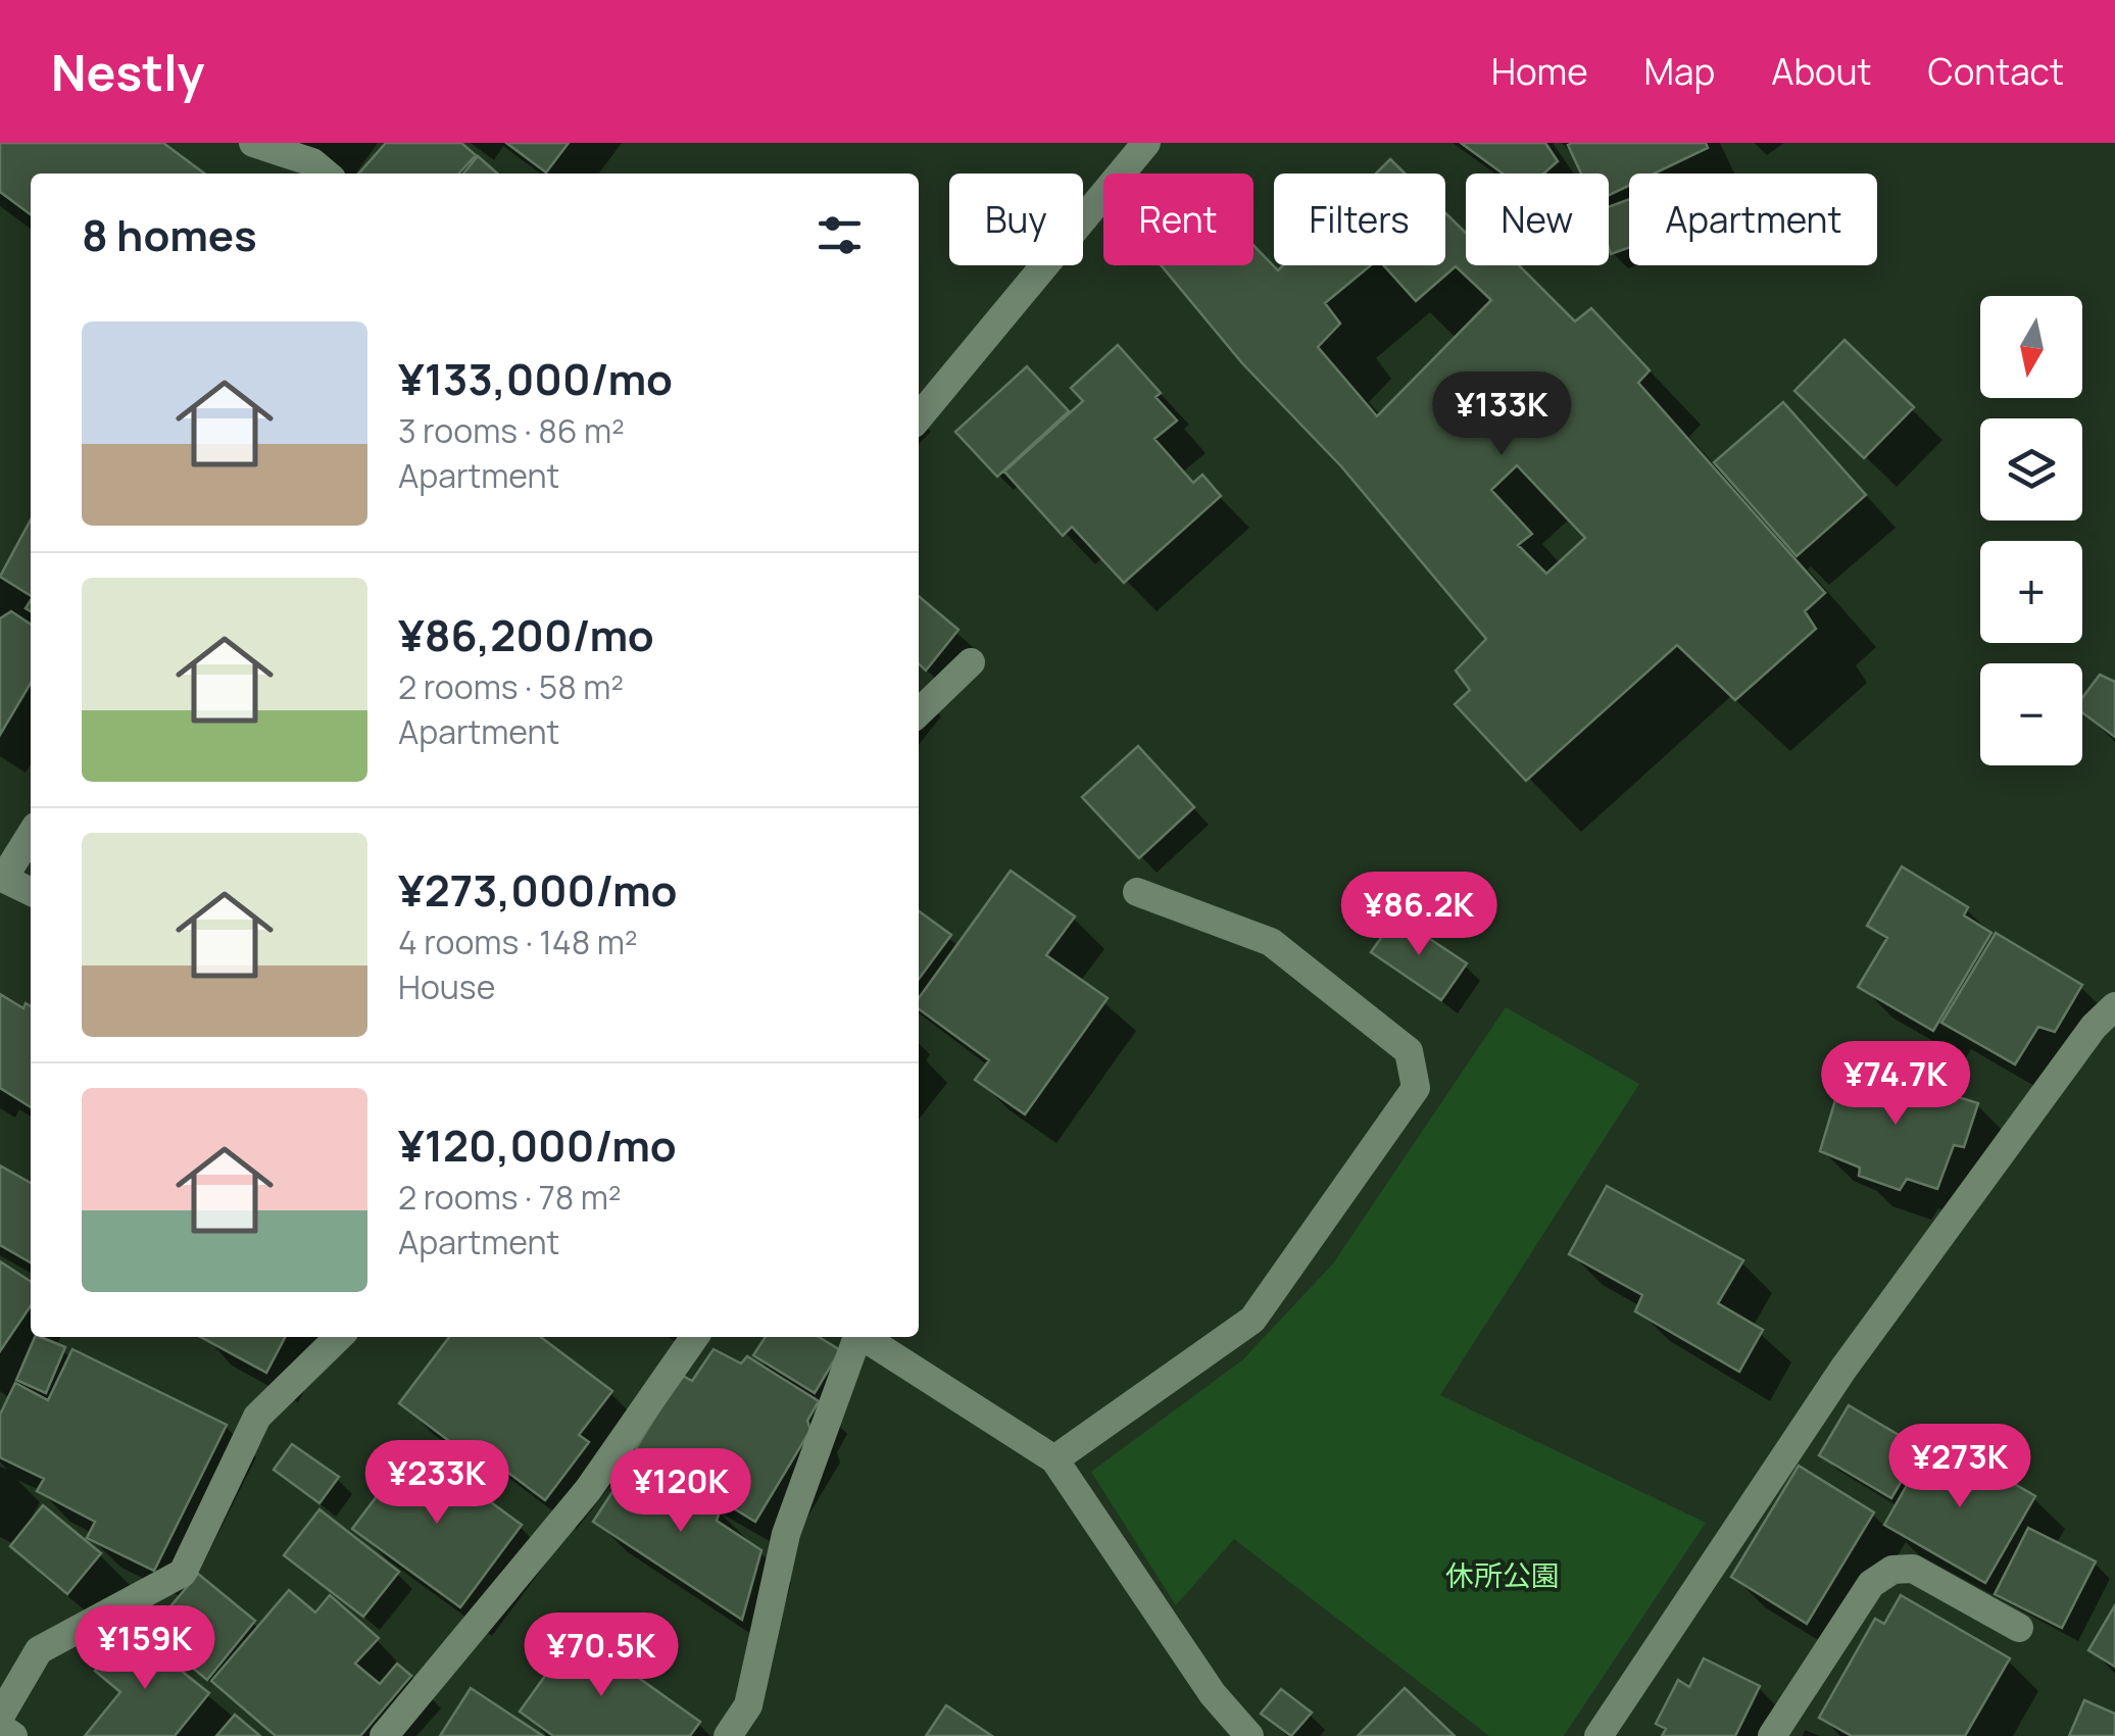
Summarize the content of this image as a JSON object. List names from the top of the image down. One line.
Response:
{"parks":["休所公園"],"north":"bottom","page":{"header":"Nestly","nav":["Home","Map","About","Contact"],"chip":["Buy","Rent","Filters","New","Apartment"],"heading":"8 homes","map_buttons":["+","−"],"list":[{"name":"¥133,000/mo","note":"3 rooms · 86 m² · Apartment"},{"name":"¥86,200/mo","note":"2 rooms · 58 m² · Apartment"},{"name":"¥273,000/mo","note":"4 rooms · 148 m² · House"},{"name":"¥120,000/mo","note":"2 rooms · 78 m² · Apartment"}],"price":["¥133K","¥86.2K","¥74.7K","¥273K","¥233K","¥120K","¥159K","¥70.5K"]}}
